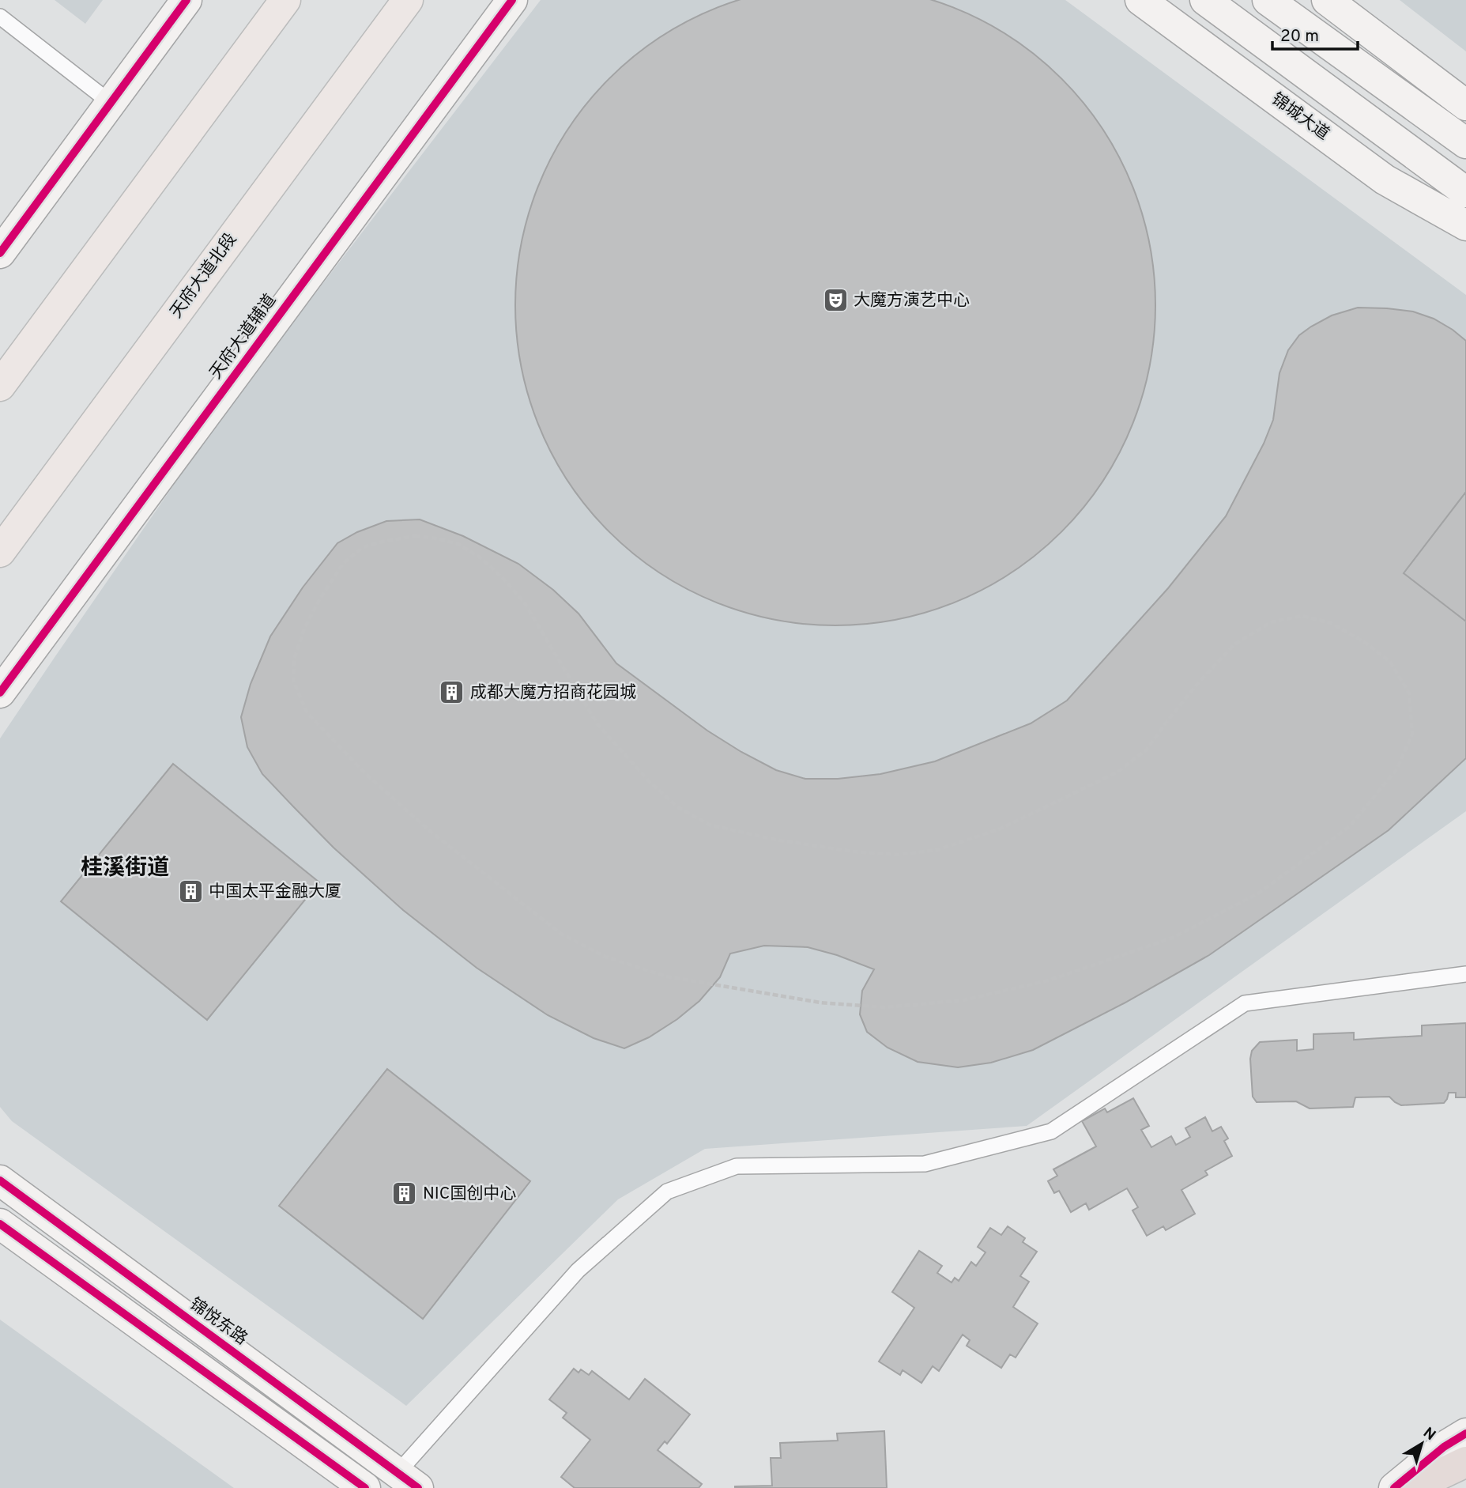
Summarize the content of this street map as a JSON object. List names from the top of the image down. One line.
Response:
{"streets":{"main road":["锦城大道","天府大道北段","天府大道辅道","锦悦东路"]},"districts":["桂溪街道"],"places":{"theatre":["大魔方演艺中心"],"building":["成都大魔方招商花园城","中国太平金融大厦","NIC国创中心"]},"scale_bar":"20 m","north":"top right"}
